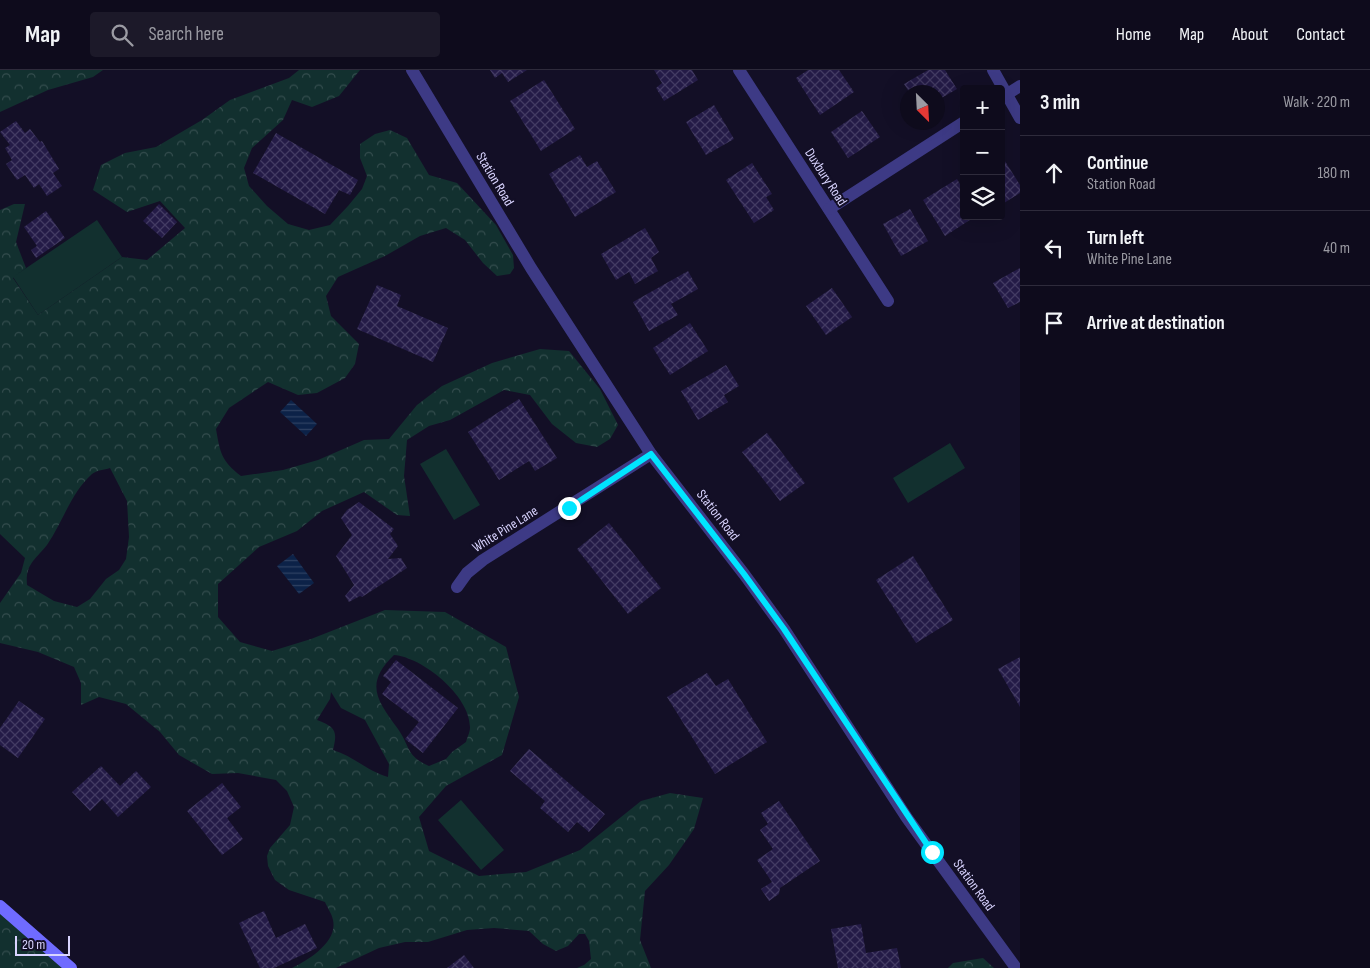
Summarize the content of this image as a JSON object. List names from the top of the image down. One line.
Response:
{"streets":{"street":["Duxbury Road","Station Road","White Pine Lane"]},"crossings":[["Station Road","White Pine Lane"]],"scale_bar":"20 m","north":"bottom right","page":{"header":"Map","search":"Search here","nav":["Home","Map","About","Contact"],"heading":["3 min","Walk · 220 m"],"map_buttons":["+","−"],"list":[["Continue","Station Road","180 m"],["Turn left","White Pine Lane","40 m"],"Arrive at destination"],"scale":"20 m"}}
